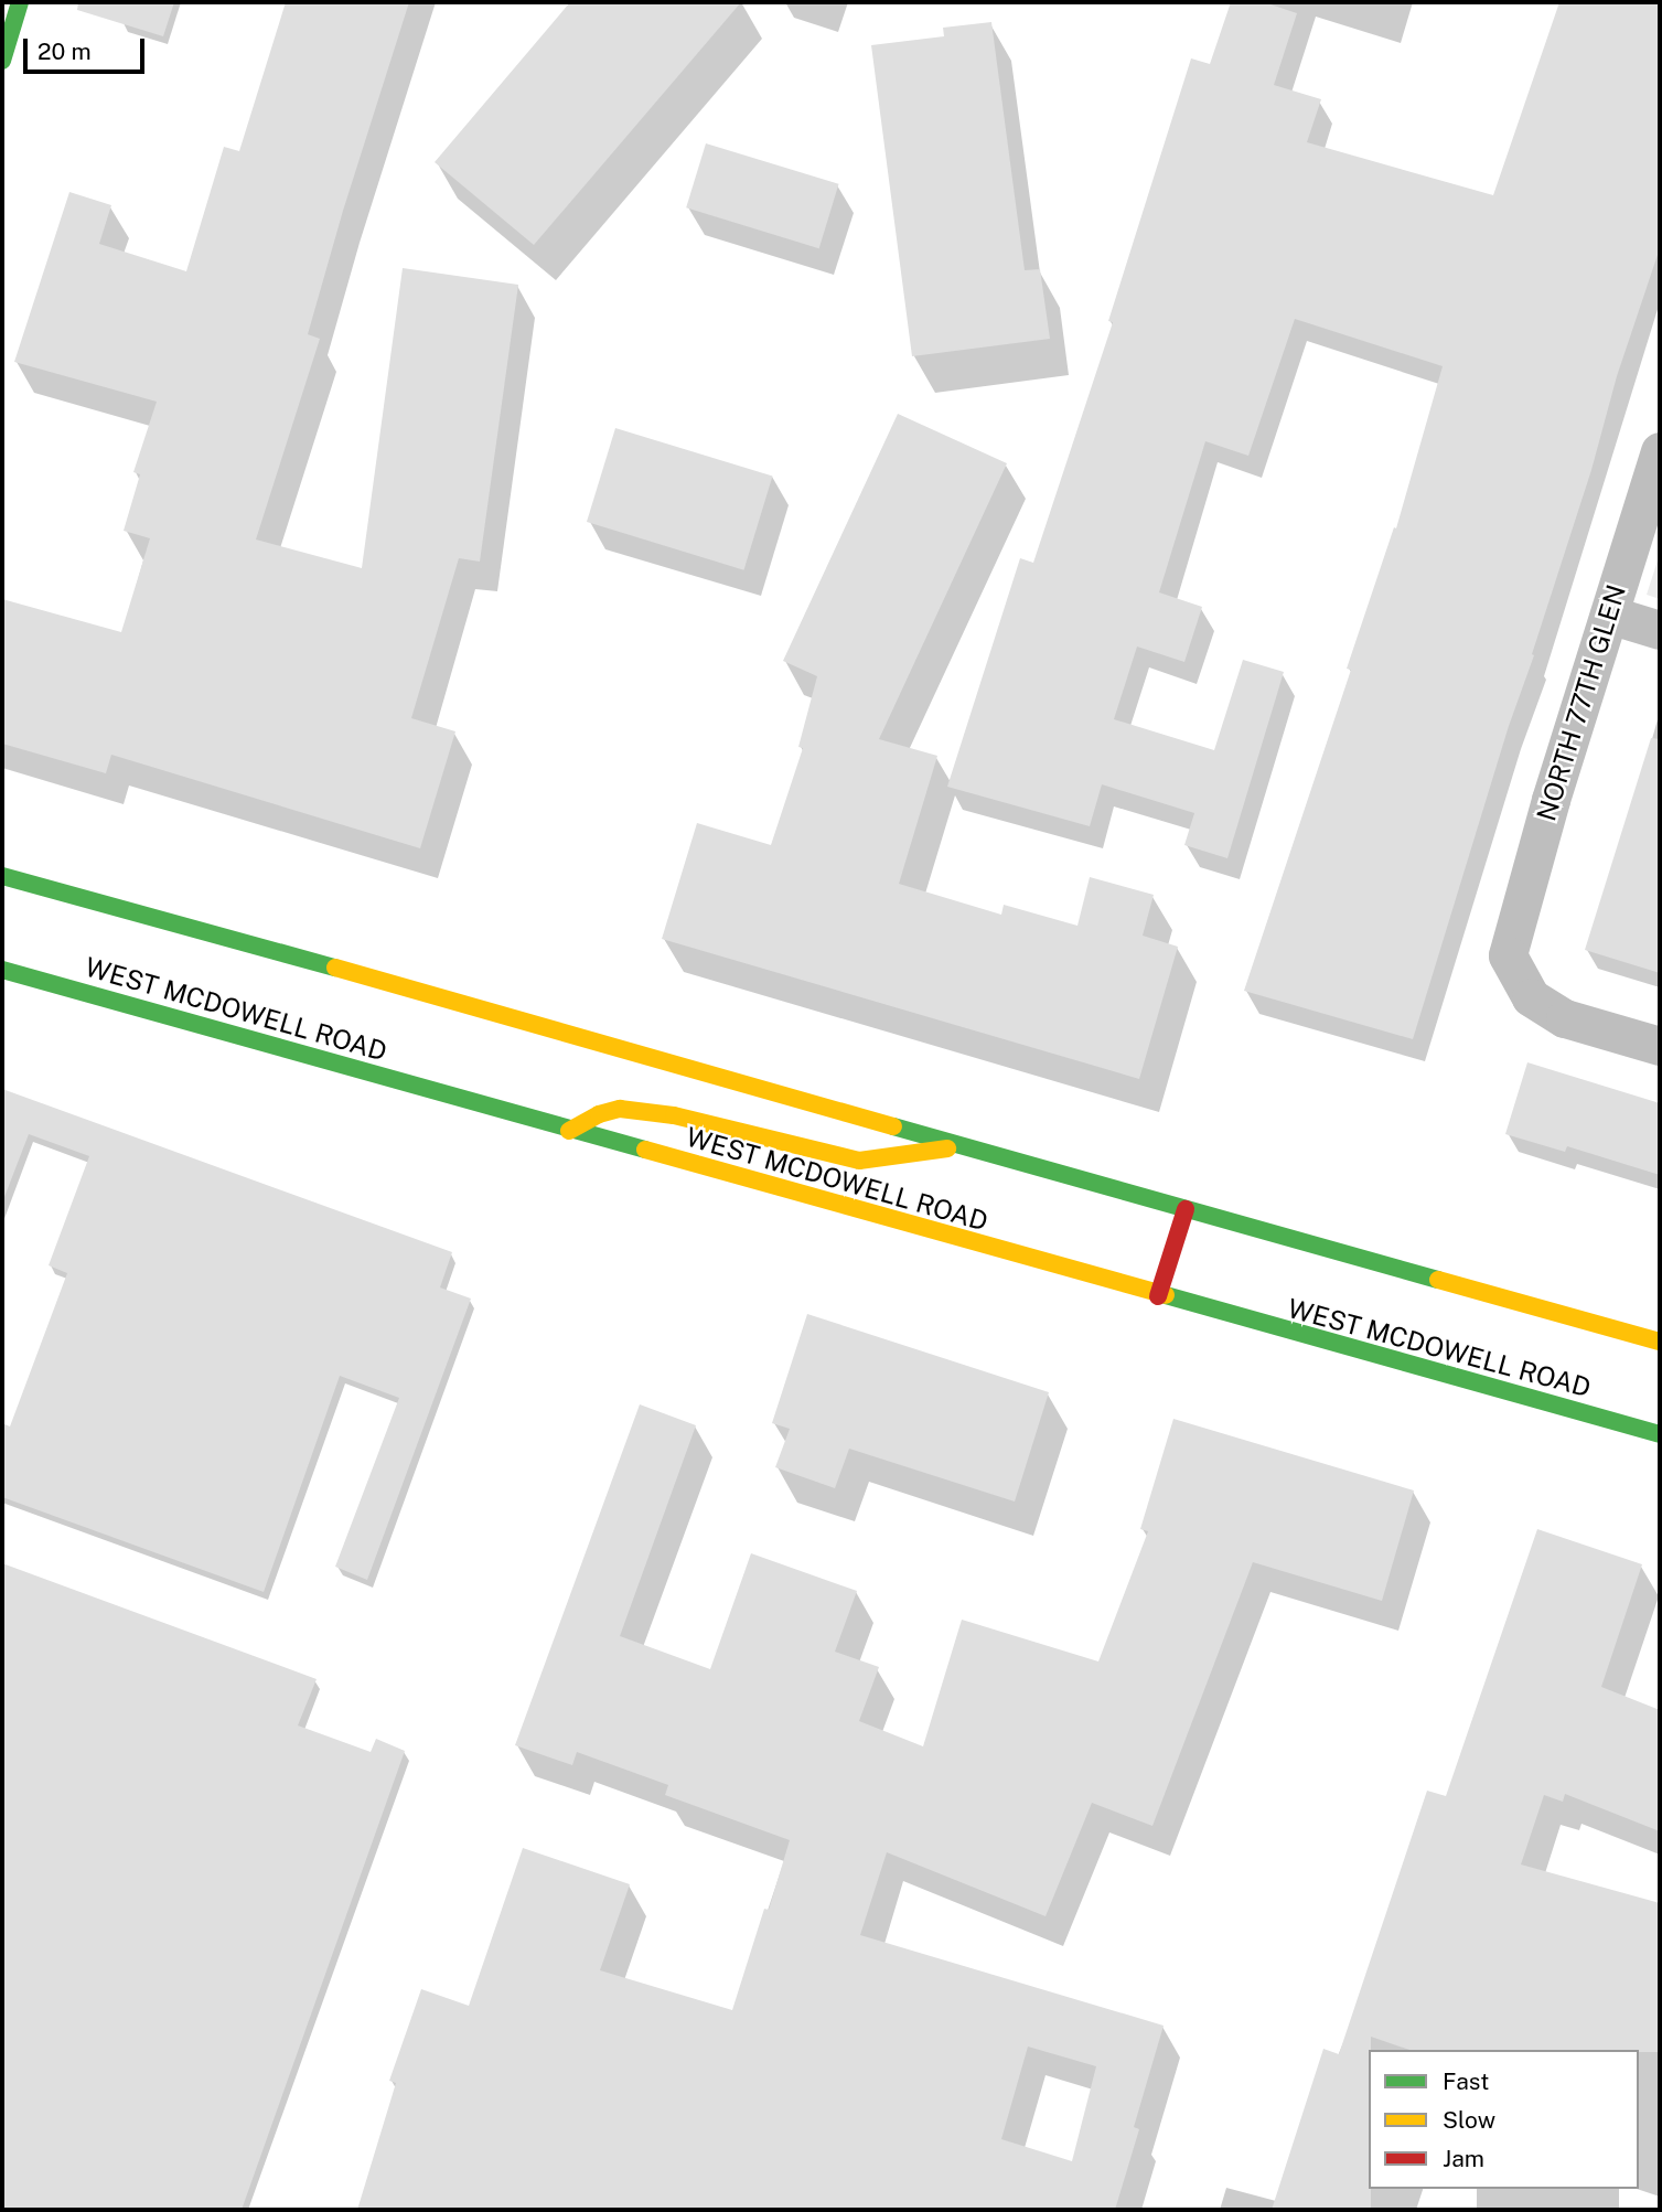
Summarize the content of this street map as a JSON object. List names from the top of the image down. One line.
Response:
{"streets":{"main road":["WEST MCDOWELL ROAD"],"street":["NORTH 77TH GLEN"]},"legend":["Fast","Slow","Jam"],"scale_bar":"20 m"}
